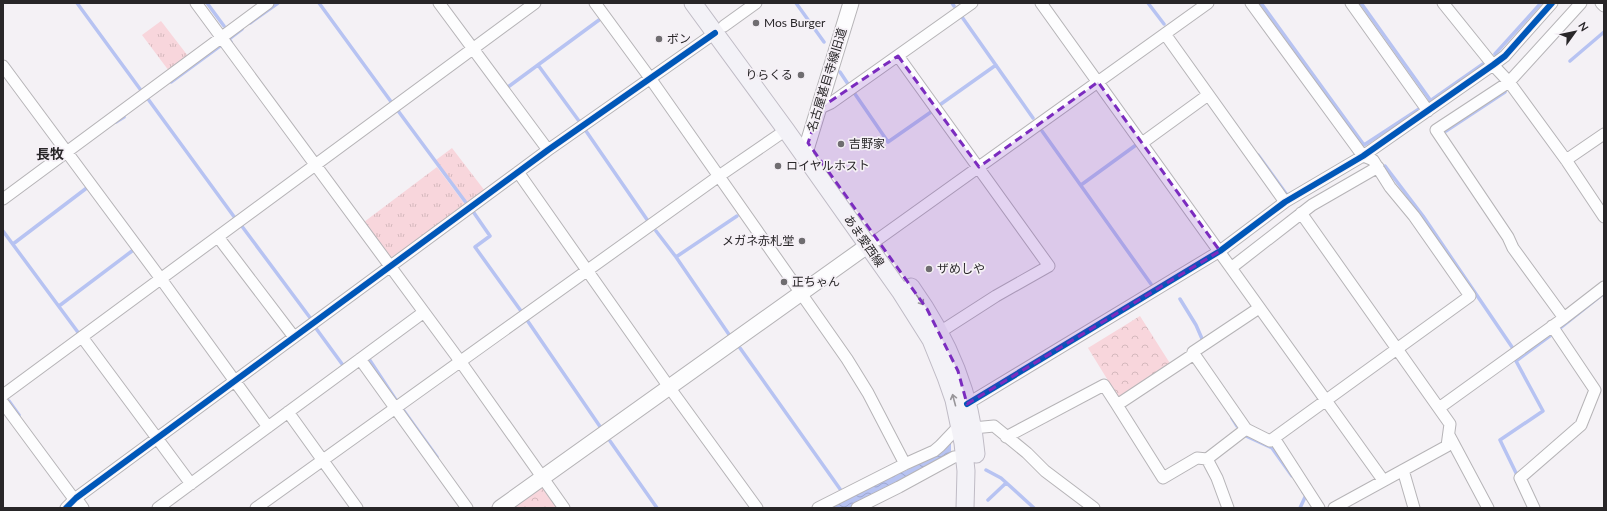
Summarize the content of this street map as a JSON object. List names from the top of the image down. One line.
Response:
{"streets":{"main road":["あま愛西線"],"street":["名古屋甚目寺線旧道"]},"crossings":[["名古屋甚目寺線旧道","あま愛西線"]],"districts":["長牧"],"places":["Mos Burger","ボン","りらくる","吉野家","ロイヤルホスト","メガネ赤札堂","ザめしや","正ちゃん"],"north":"top right"}
